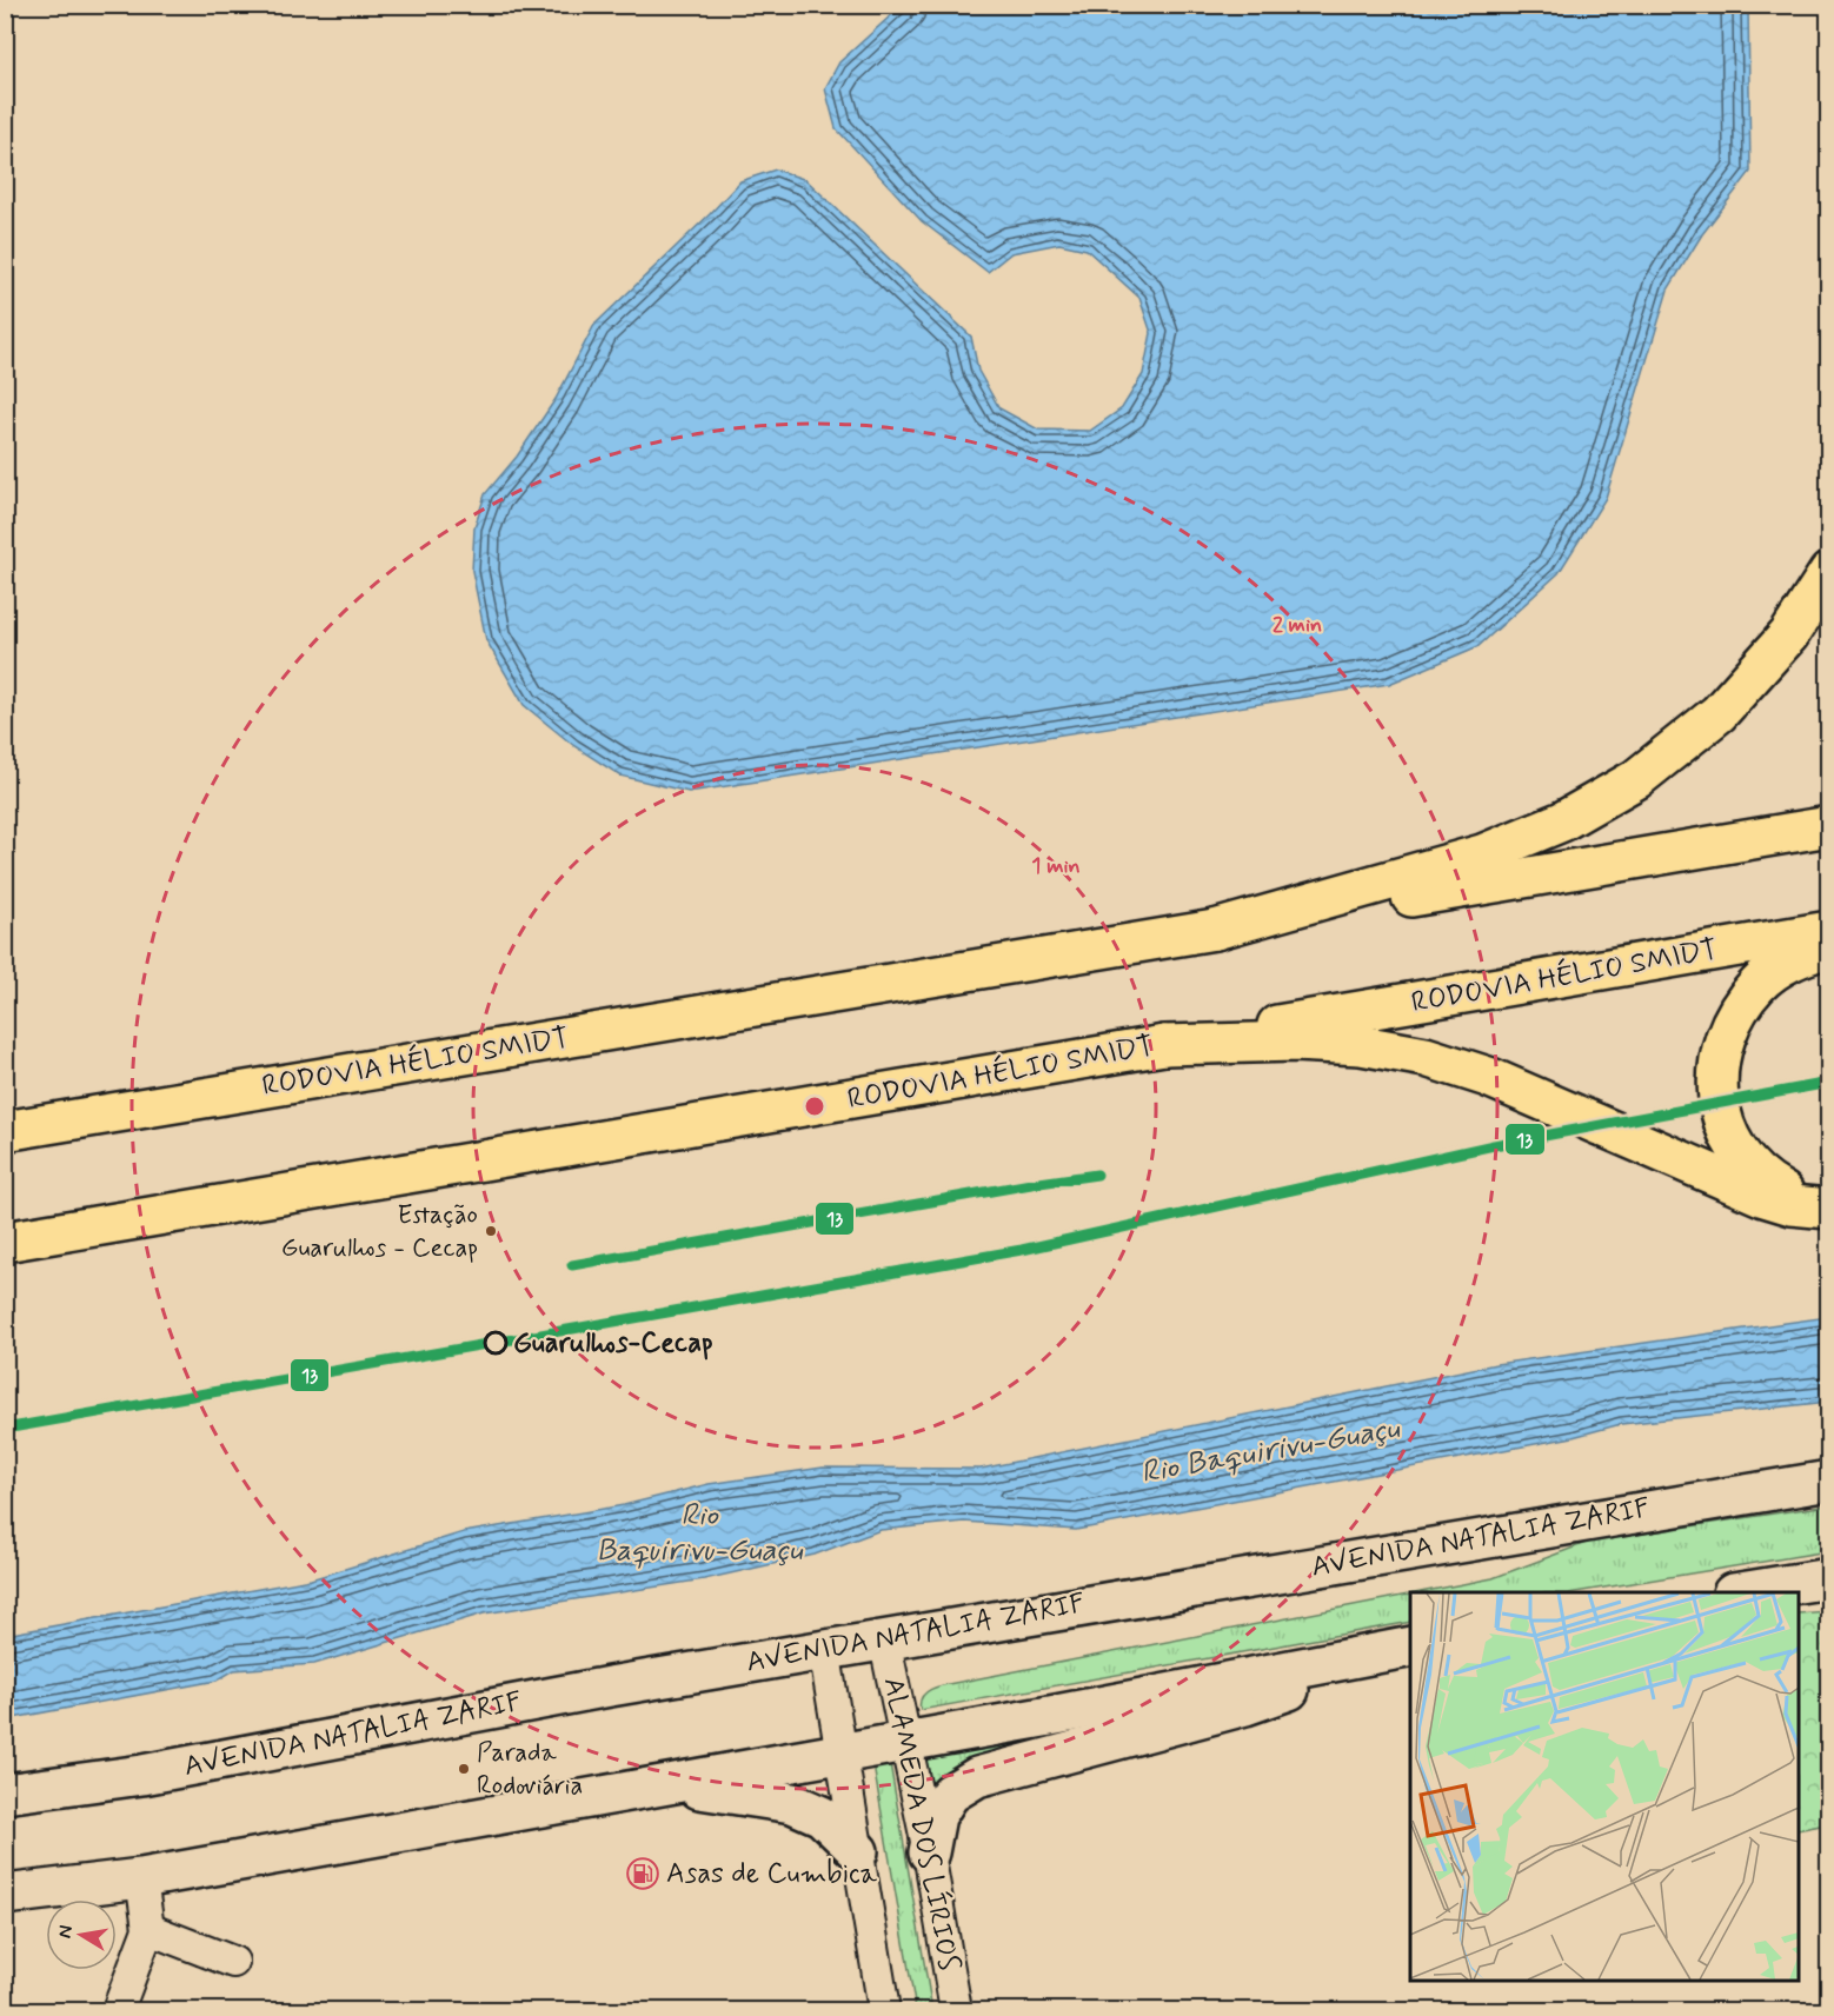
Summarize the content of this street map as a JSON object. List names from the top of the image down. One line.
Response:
{"streets":{"main road":["RODOVIA HÉLIO SMIDT","AVENIDA NATALIA ZARIF"],"street":["ALAMEDA DOS LÍRIOS"]},"crossings":[["AVENIDA NATALIA ZARIF","ALAMEDA DOS LÍRIOS"]],"water":["Rio Baquirivu-Guaçu"],"places":{"other":["Estação Guarulhos - Cecap","Guarulhos-Cecap","Parada Rodoviária"],"fuel station":["Asas de Cumbica"]},"lines":["transit line 13"],"north":"left","rings":["2 min","1 min"]}
